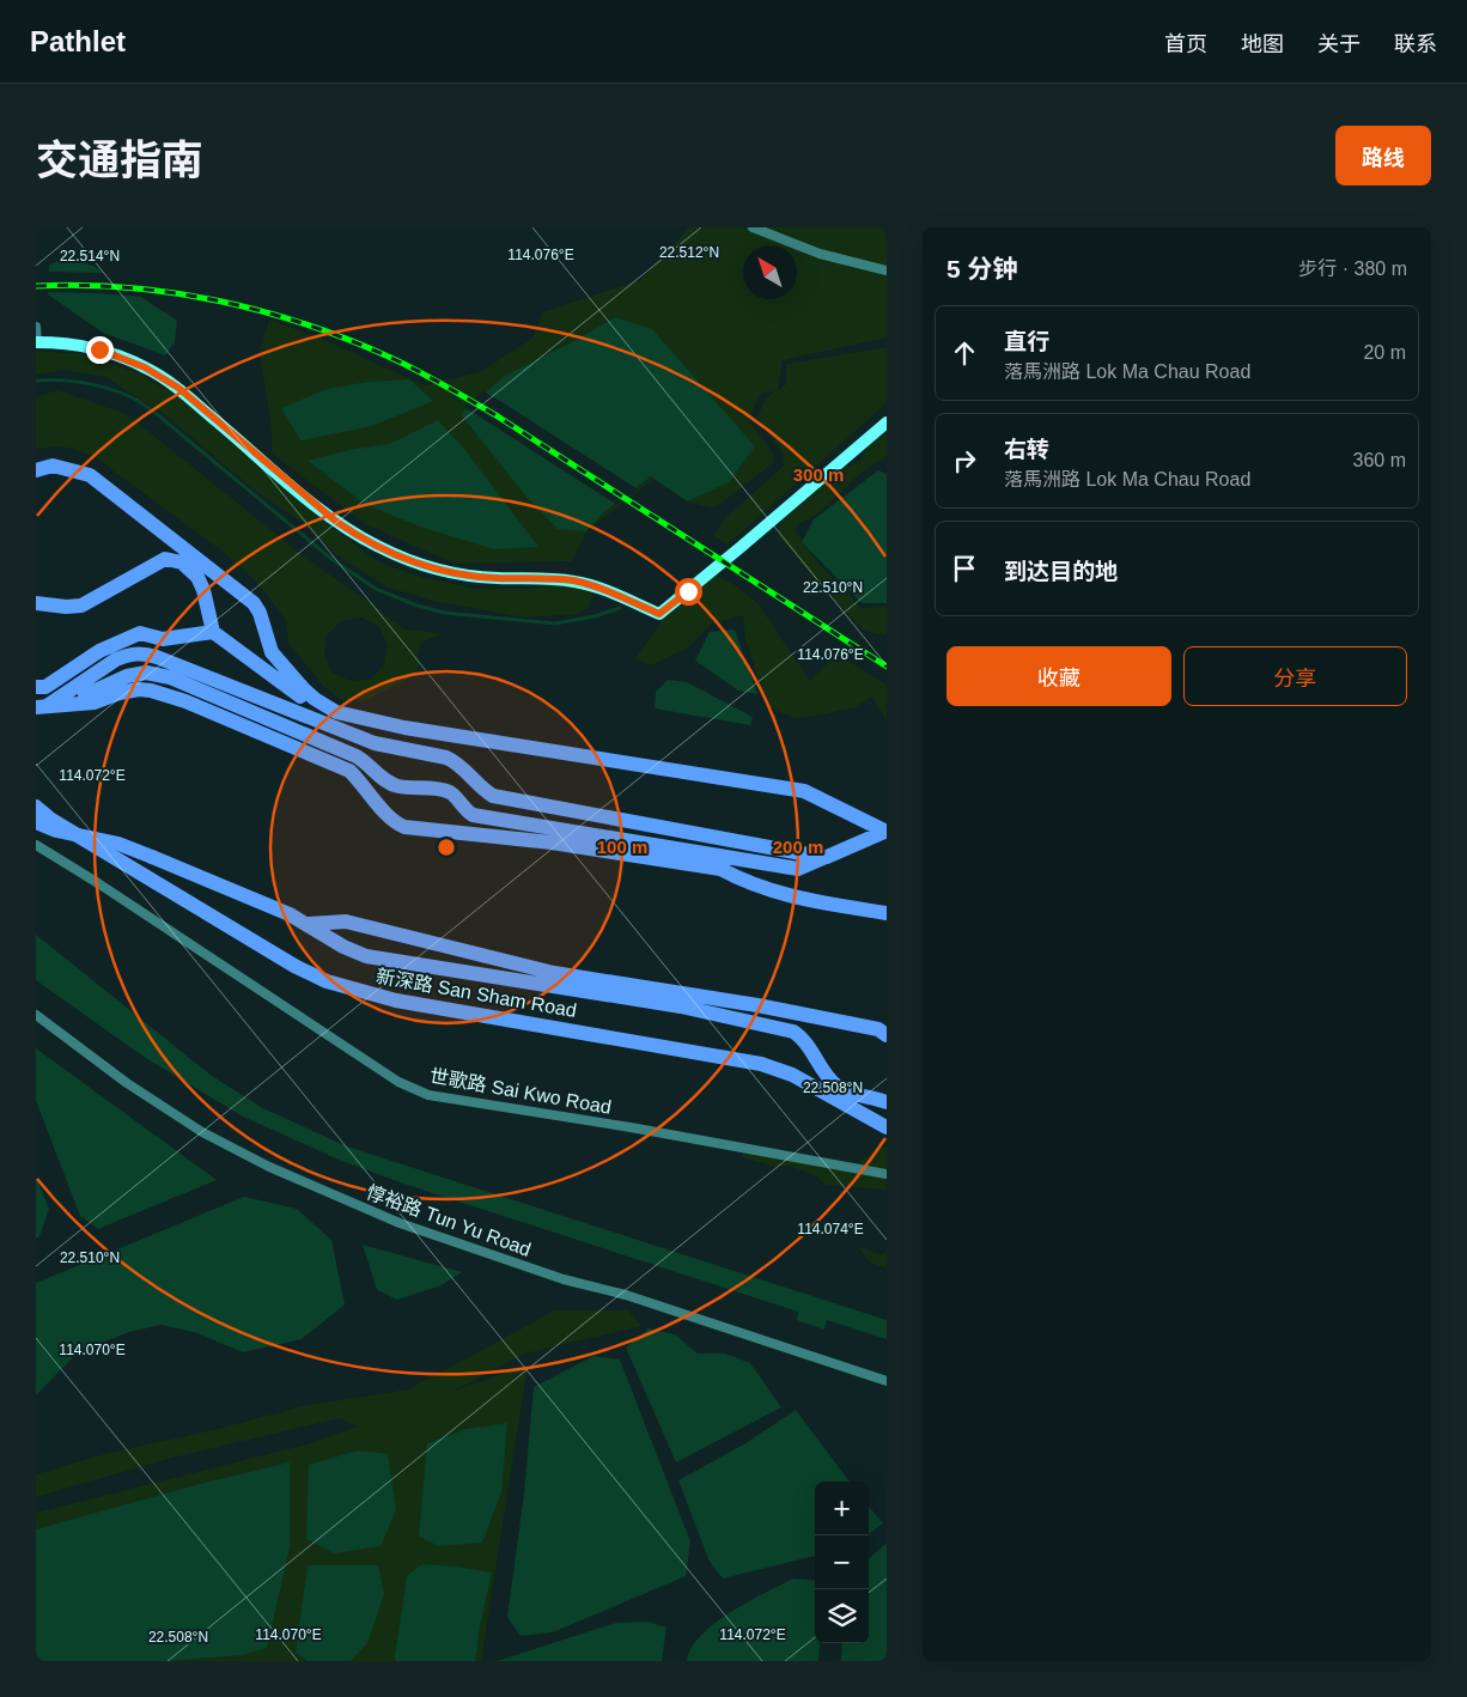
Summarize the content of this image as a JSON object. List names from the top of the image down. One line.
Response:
{"streets":{"main road":["新深路 San Sham Road"],"street":["世歌路 Sai Kwo Road","惇裕路 Tun Yu Road"]},"north":"top left","page":{"header":"Pathlet","nav":["首页","地图","关于","联系"],"title":"交通指南","buttons":["路线",["收藏","分享"]],"heading":["5 分钟","步行 · 380 m"],"list":[["直行","落馬洲路 Lok Ma Chau Road","20 m"],["右转","落馬洲路 Lok Ma Chau Road","360 m"],"到达目的地"],"map_buttons":["+","−"]},"coordinates":["22.512°N","114.076°E","22.514°N","22.510°N","114.072°E","22.508°N","114.074°E","114.070°E"],"rings":["300 m","100 m","200 m"]}
